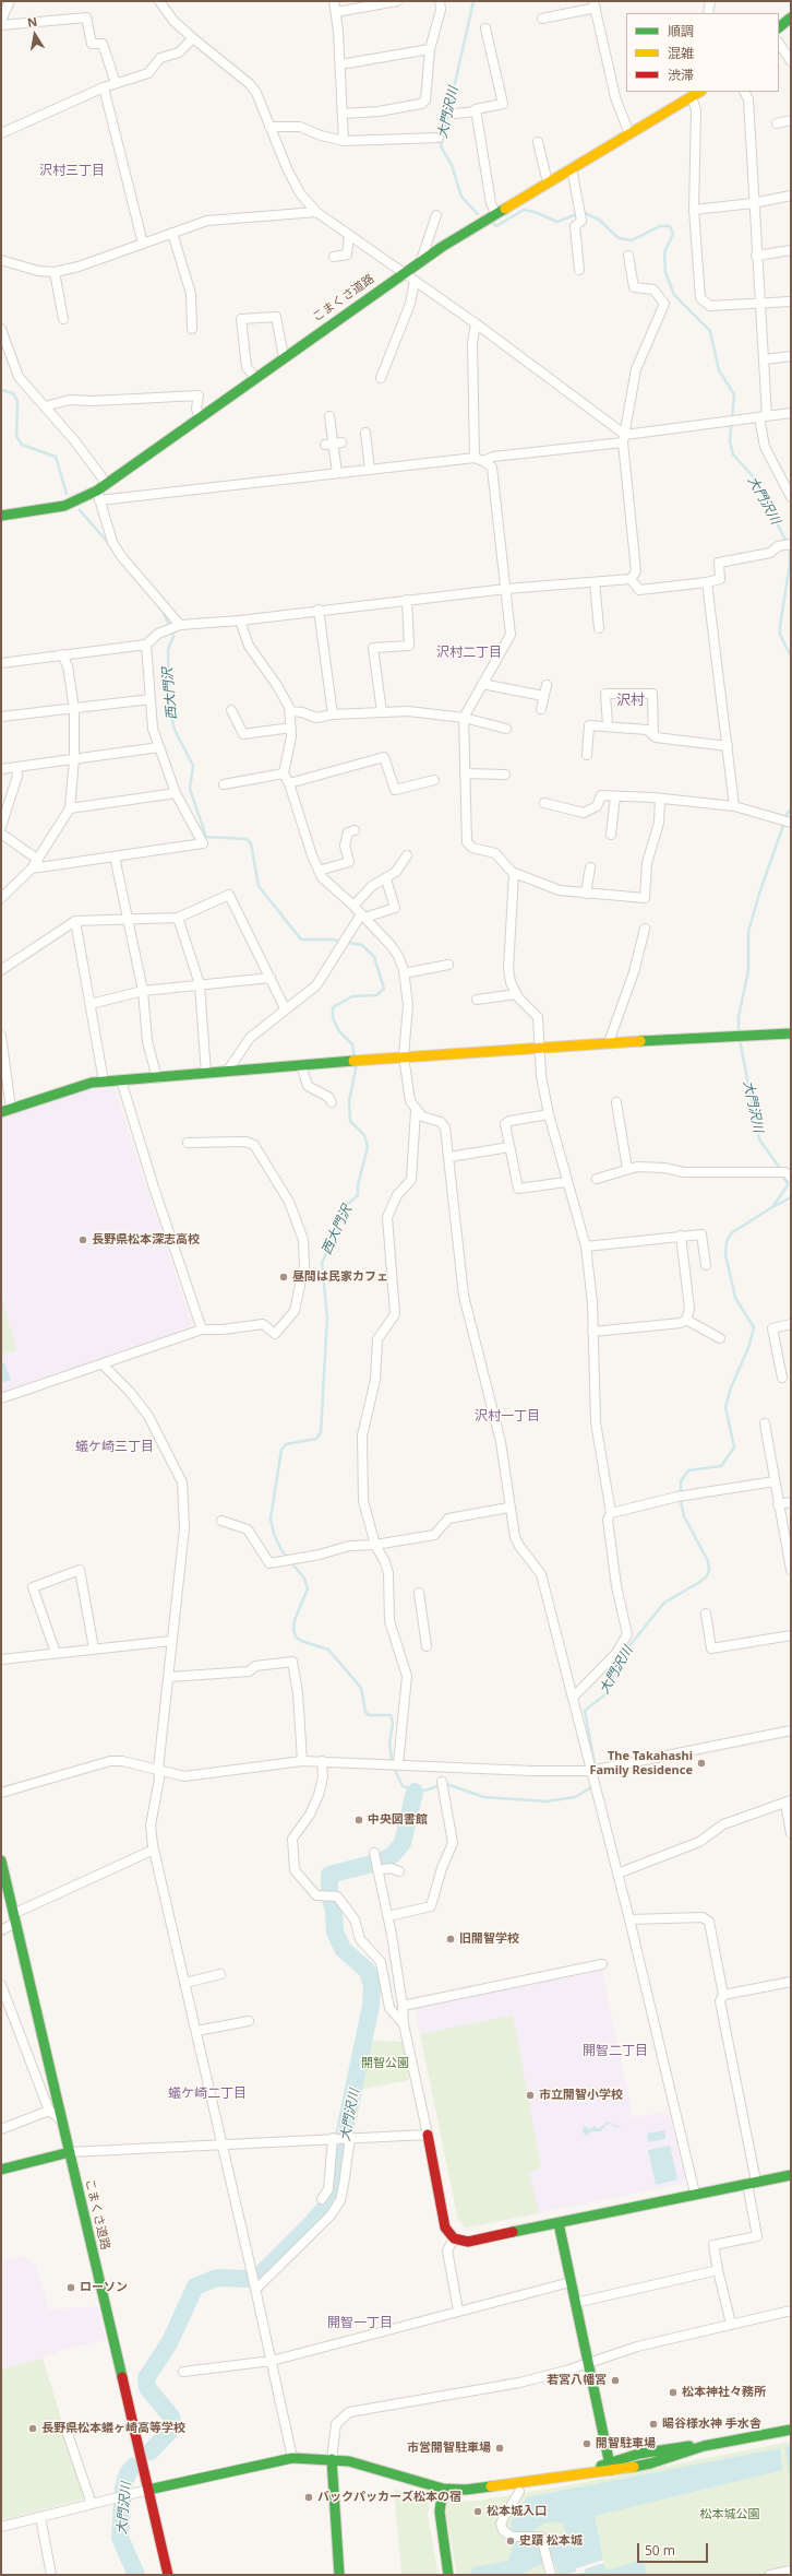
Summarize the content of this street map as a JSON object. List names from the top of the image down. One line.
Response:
{"streets":{"street":["こまくさ道路"]},"districts":["沢村三丁目","沢村二丁目","沢村","沢村一丁目","蟻ケ崎三丁目","開智二丁目","蟻ケ崎二丁目","開智一丁目"],"water":["大門沢川","西大門沢"],"parks":["開智公園","松本城公園"],"places":["長野県松本深志高校","昼間は民家カフェ","The Takahashi Family Residence","中央図書館","旧開智学校","市立開智小学校","ローソン","若宮八幡宮","松本神社々務所","暘谷様水神 手水舎","長野県松本蟻ヶ崎高等学校","開智駐車場","市営開智駐車場","バックパッカーズ松本の宿","松本城入口","史蹟 松本城"],"legend":["順調","混雑","渋滞"],"scale_bar":"50 m","north":"top"}
